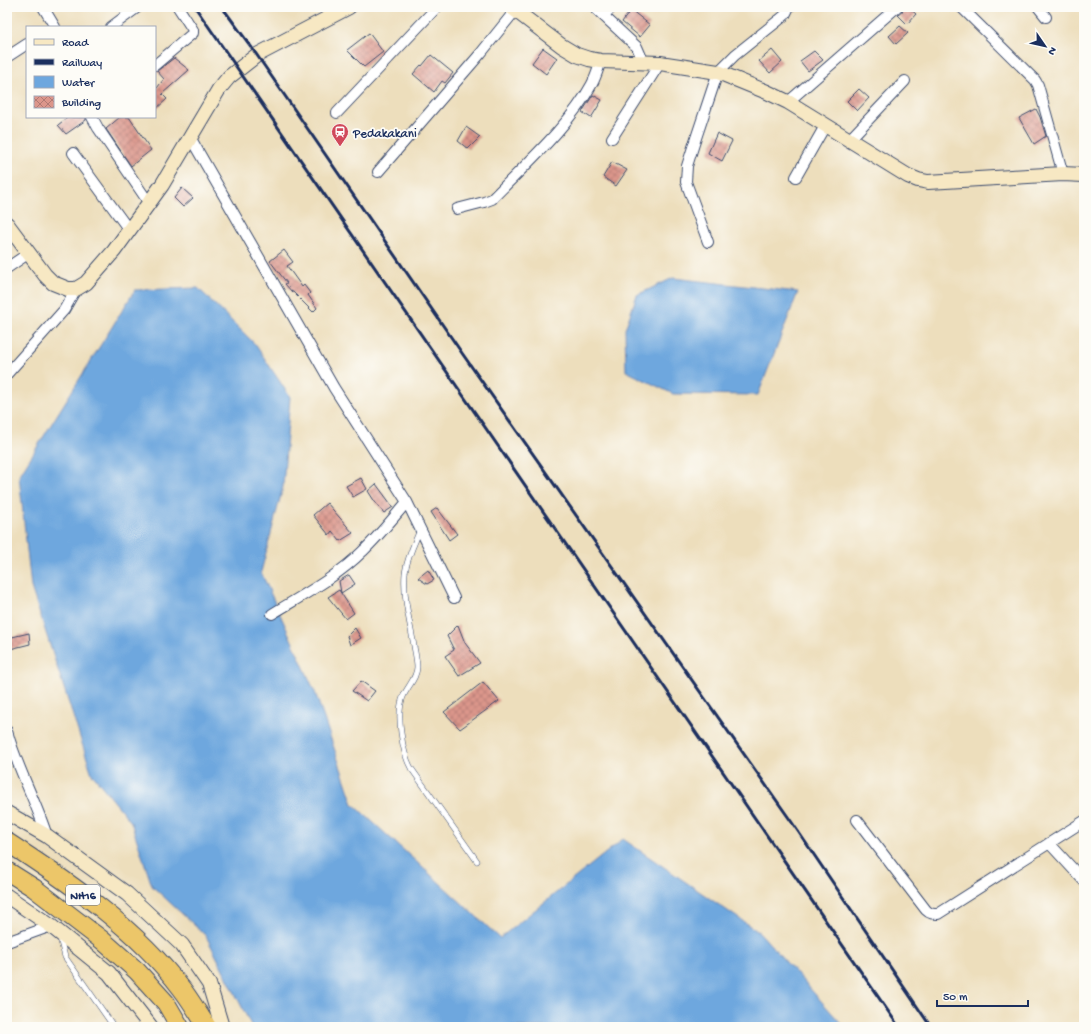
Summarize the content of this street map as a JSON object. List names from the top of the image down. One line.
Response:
{"streets":{"highway":["NH16"]},"places":{"station":["Pedakakani"]},"legend":["Road","Railway","Water","Building"],"scale_bar":"50 m","north":"bottom right"}
